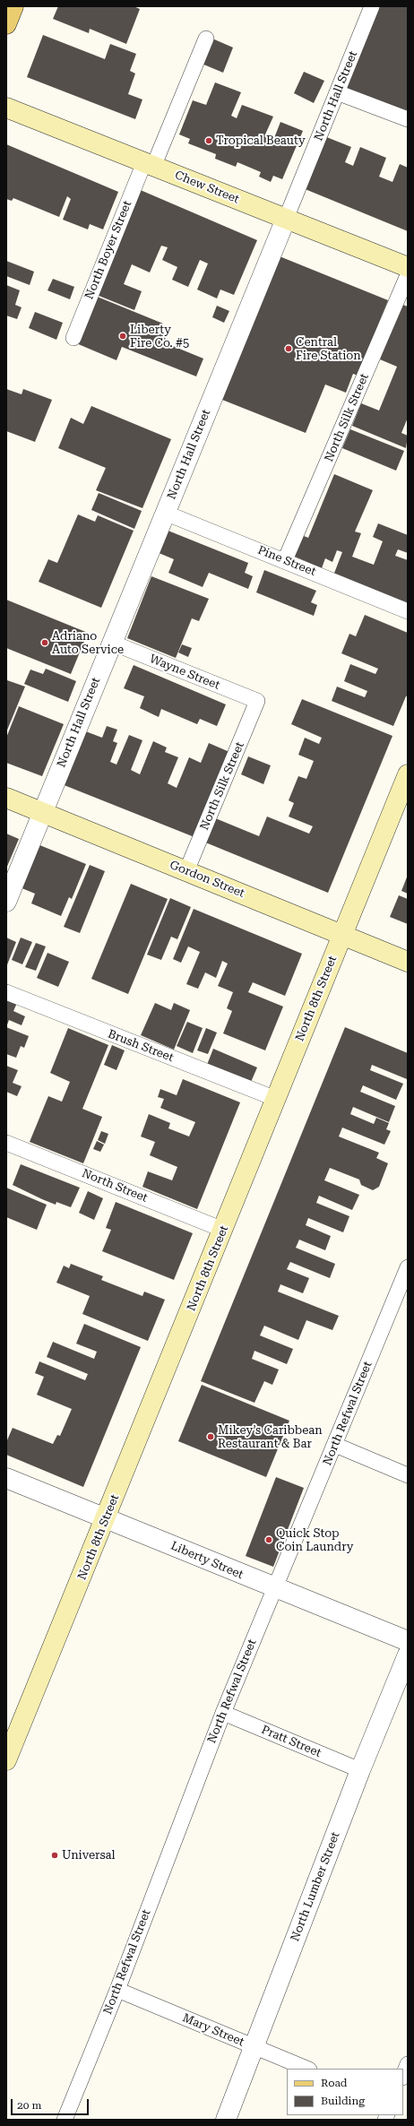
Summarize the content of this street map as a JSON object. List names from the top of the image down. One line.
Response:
{"streets":{"street":["North Hall Street","Chew Street","Gordon Street","North 8th Street","Liberty Street","North Lumber Street"],"lane":["North Boyer Street","North Silk Street","Pine Street","Wayne Street","Brush Street","North Street","North Refwal Street","Pratt Street","Mary Street"]},"crossings":[["North Hall Street","Chew Street"],["North Hall Street","Pine Street"],["North Hall Street","Wayne Street"],["North Hall Street","Gordon Street"],["Chew Street","North Boyer Street"],["North Silk Street","Pine Street"],["North Silk Street","Wayne Street"],["North Silk Street","Gordon Street"],["Gordon Street","North 8th Street"],["North 8th Street","Brush Street"],["North 8th Street","North Street"],["North 8th Street","Liberty Street"],["North Refwal Street","Liberty Street"],["North Refwal Street","Pratt Street"],["North Refwal Street","Mary Street"],["Pratt Street","North Lumber Street"],["North Lumber Street","Mary Street"]],"places":["Tropical Beauty","Liberty Fire Co. #5","Central Fire Station","Adriano Auto Service","Mikey’s Caribbean Restaurant & Bar","Quick Stop Coin Laundry","Universal"],"legend":["Road","Building"],"scale_bar":"20 m"}
